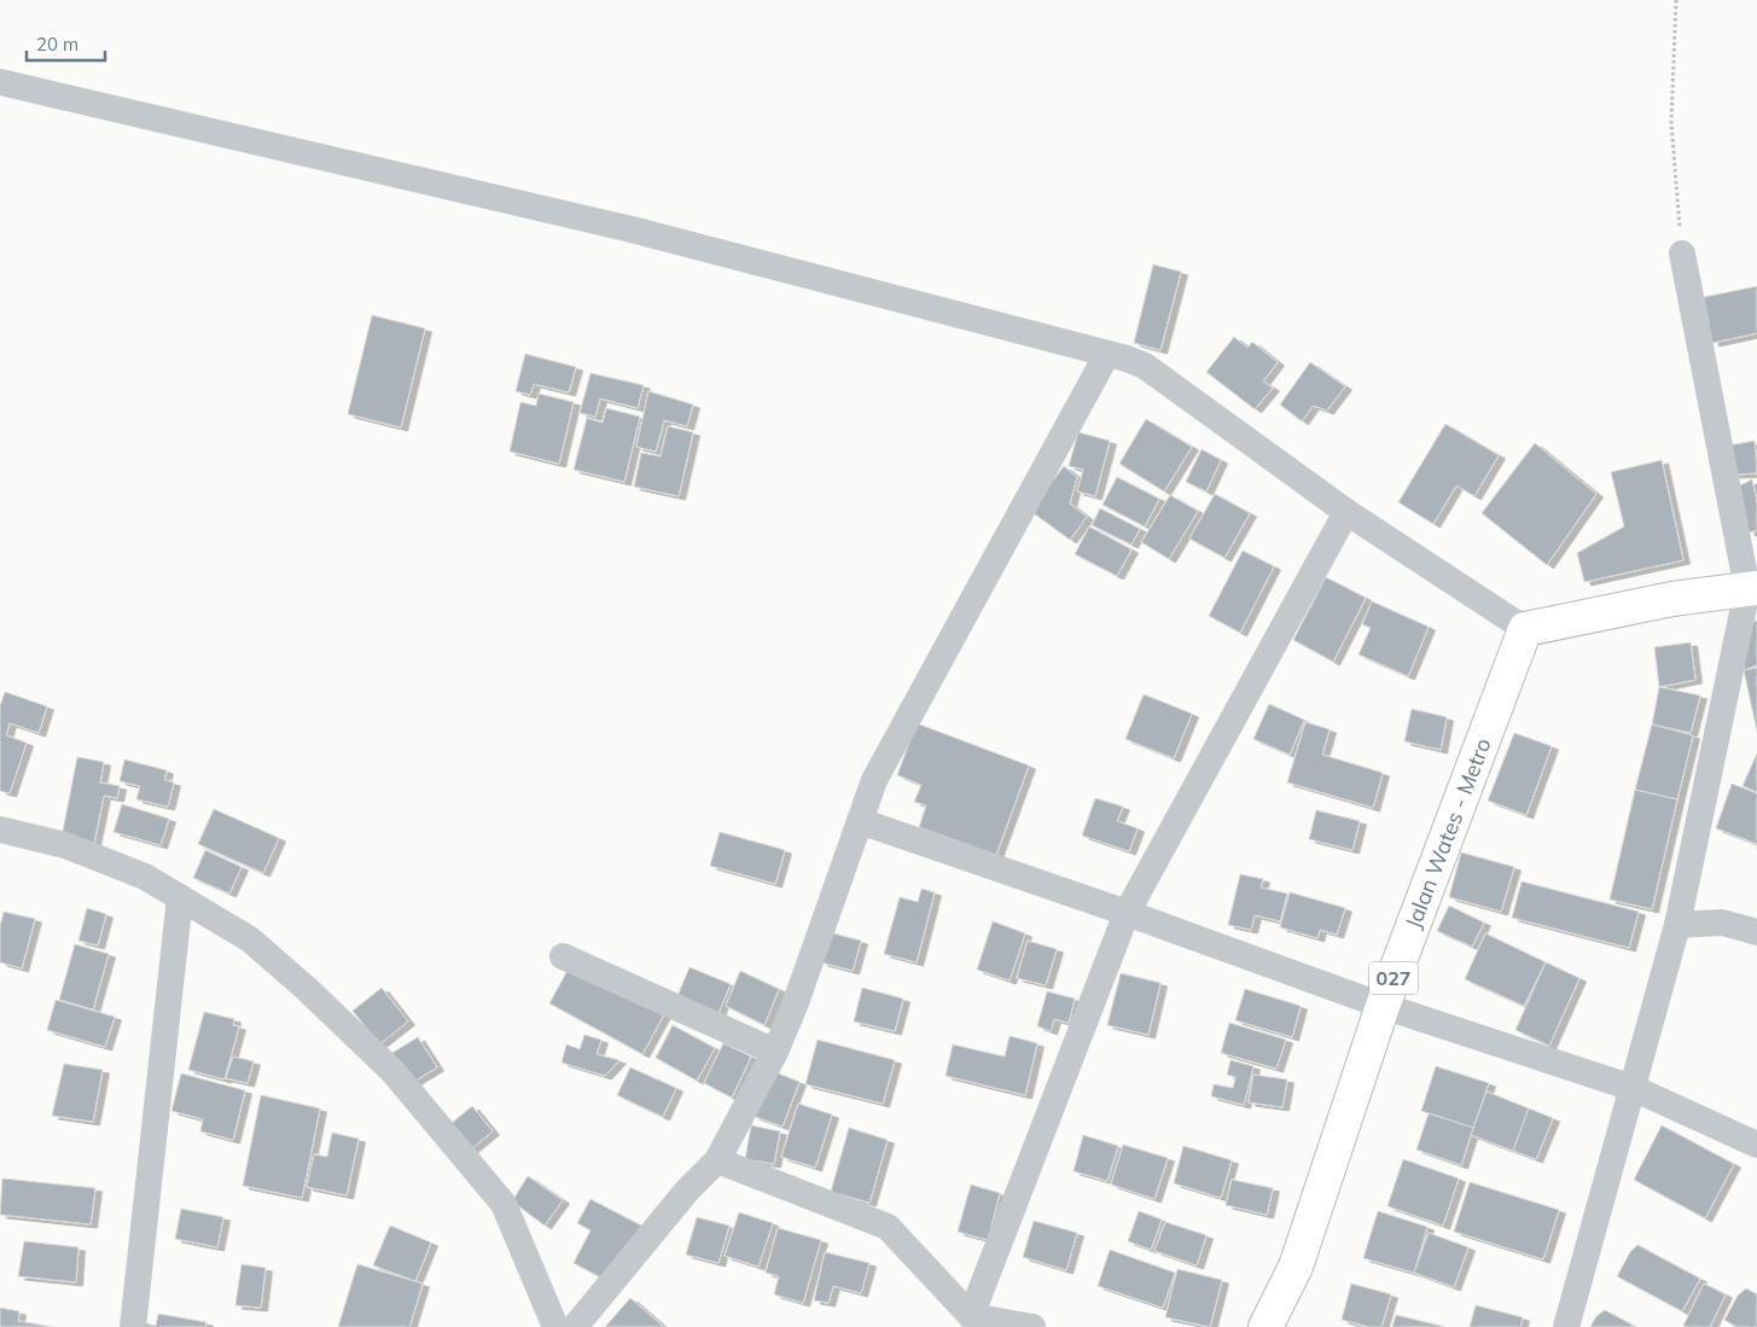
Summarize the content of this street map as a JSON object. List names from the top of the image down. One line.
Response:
{"streets":{"main road":["Jalan Wates - Metro","027"]},"scale_bar":"20 m"}
